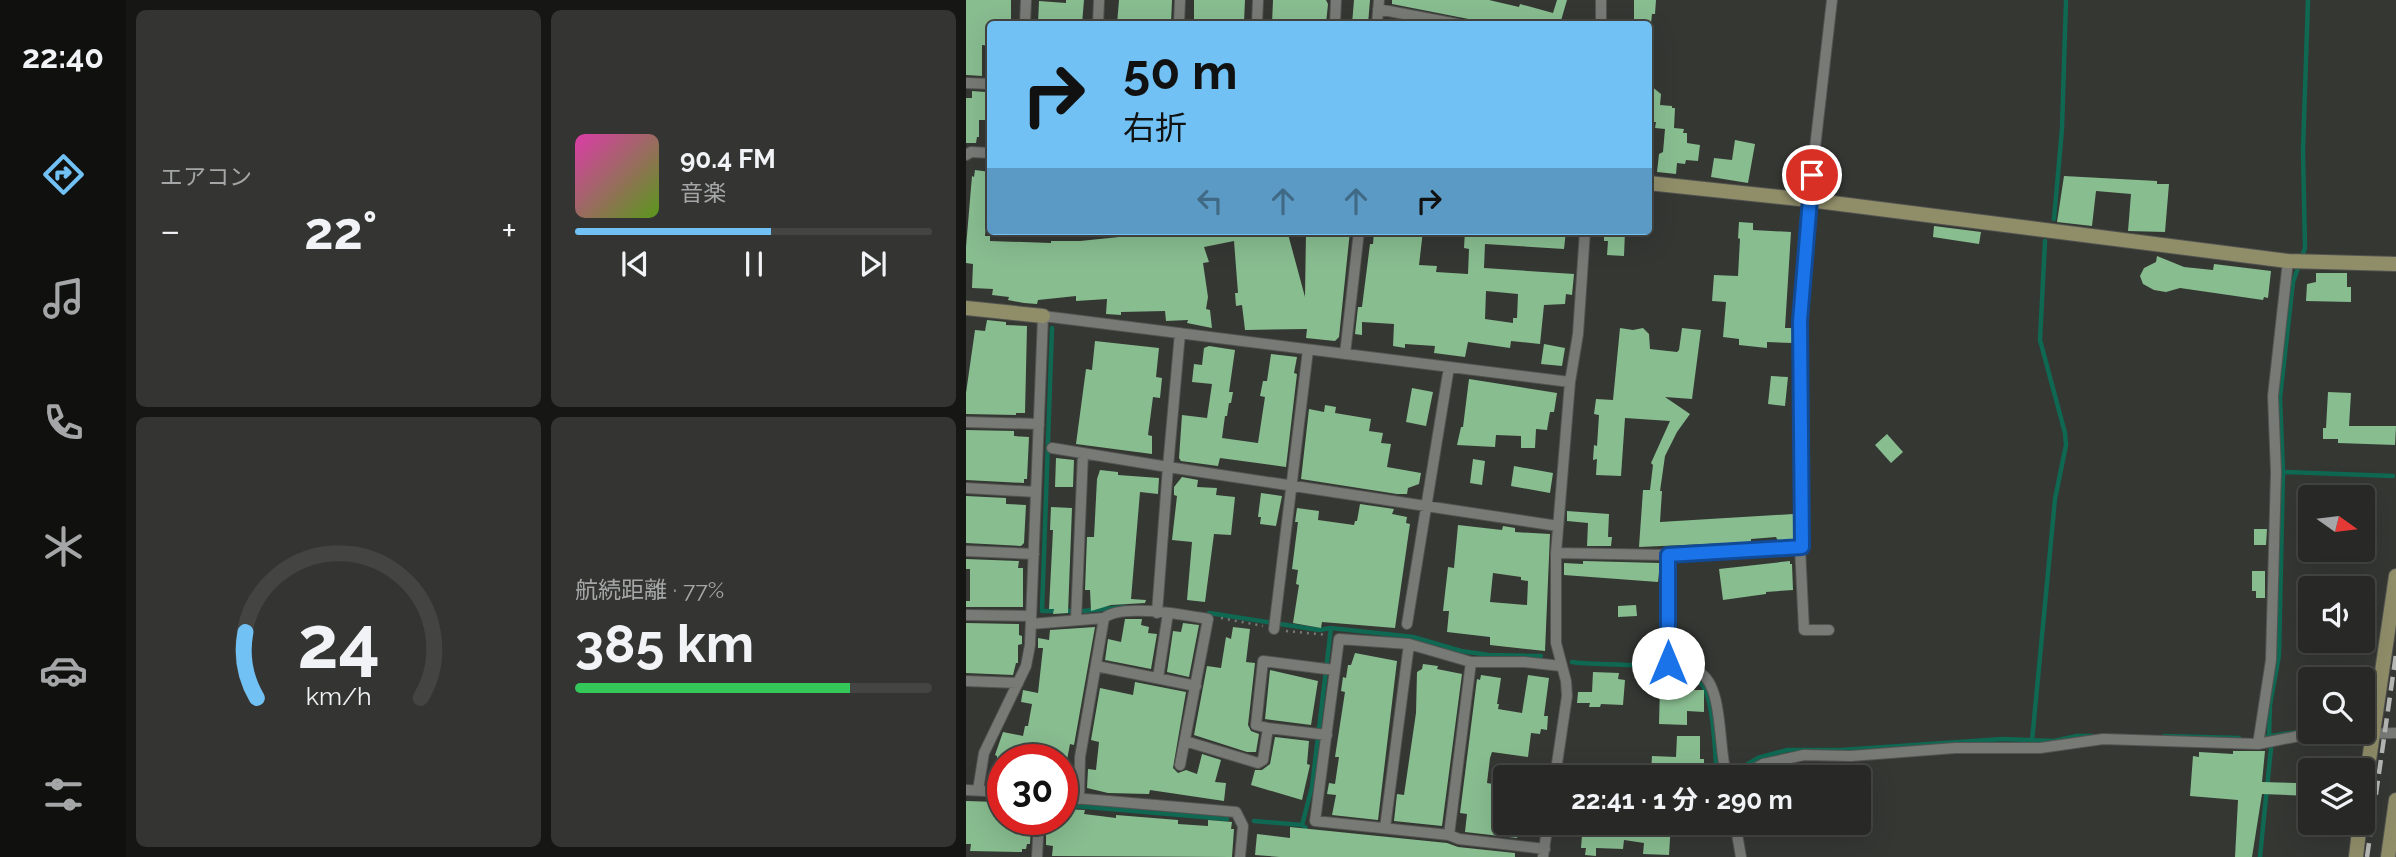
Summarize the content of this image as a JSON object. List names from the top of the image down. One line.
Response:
{"north":"right","page":{"tabs":"22:40","tile":["エアコン",["航続距離 · 77%","385 km"]],"turn":["50 m","右折"],"song":["90.4 FM","音楽"],"heat":["−","22°","+"],"limit":"30","trip":"22:41 · 1 分 · 290 m","gauge":["24","km/h"]}}
